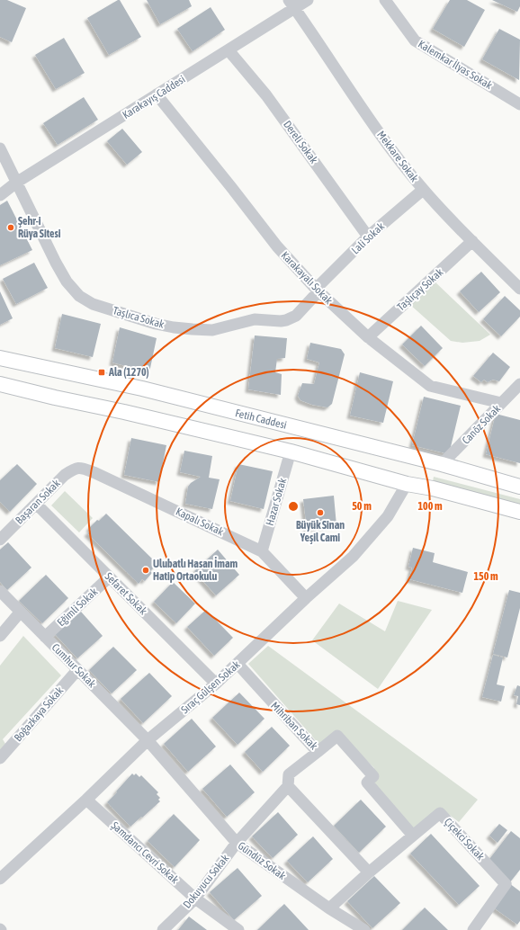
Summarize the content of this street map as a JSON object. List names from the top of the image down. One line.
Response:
{"streets":{"main road":["Fetih Caddesi"],"street":["Kalemkar İlyas Sokak","Karakayış Caddesi","Dereli Sokak","Mekkare Sokak","Lali Sokak","Karakayalı Sokak","Taşlıçay Sokak","Taşlıca Sokak","Canöz Sokak","Başaran Sokak","Hazar Sokak","Kapalı Sokak","Sefaret Sokak","Eğimli Sokak","Cumhur Sokak","Sıraç Gülşen Sokak","Boğazkaya Sokak","Mihriban Sokak","Çiçekci Sokak","Şamdancı Cevri Sokak","Gündüz Sokak","Dokuyucu Sokak"]},"crossings":[["Karakayış Caddesi","Dereli Sokak"],["Karakayış Caddesi","Mekkare Sokak"],["Karakayış Caddesi","Karakayalı Sokak"],["Karakayış Caddesi","Taşlıca Sokak"],["Dereli Sokak","Lali Sokak"],["Mekkare Sokak","Lali Sokak"],["Mekkare Sokak","Taşlıçay Sokak"],["Lali Sokak","Karakayalı Sokak"],["Lali Sokak","Taşlıca Sokak"],["Karakayalı Sokak","Taşlıçay Sokak"],["Karakayalı Sokak","Taşlıca Sokak"],["Karakayalı Sokak","Canöz Sokak"],["Fetih Caddesi","Canöz Sokak"],["Başaran Sokak","Kapalı Sokak"],["Başaran Sokak","Sefaret Sokak"],["Hazar Sokak","Kapalı Sokak"],["Kapalı Sokak","Sıraç Gülşen Sokak"],["Sefaret Sokak","Eğimli Sokak"],["Sefaret Sokak","Sıraç Gülşen Sokak"],["Eğimli Sokak","Cumhur Sokak"],["Cumhur Sokak","Sıraç Gülşen Sokak"],["Cumhur Sokak","Boğazkaya Sokak"],["Cumhur Sokak","Gündüz Sokak"],["Sıraç Gülşen Sokak","Mihriban Sokak"],["Sıraç Gülşen Sokak","Şamdancı Cevri Sokak"],["Sıraç Gülşen Sokak","Gündüz Sokak"],["Mihriban Sokak","Çiçekci Sokak"],["Mihriban Sokak","Dokuyucu Sokak"],["Çiçekci Sokak","Gündüz Sokak"],["Şamdancı Cevri Sokak","Dokuyucu Sokak"],["Gündüz Sokak","Dokuyucu Sokak"]],"places":{"other":["Şehr-i Rüya Sitesi","Büyük Sinan Yeşil Cami","Ulubatlı Hasan İmam Hatip Ortaokulu"],"transit":["Ala (1270)"]},"rings":["50 m","100 m","150 m"]}
